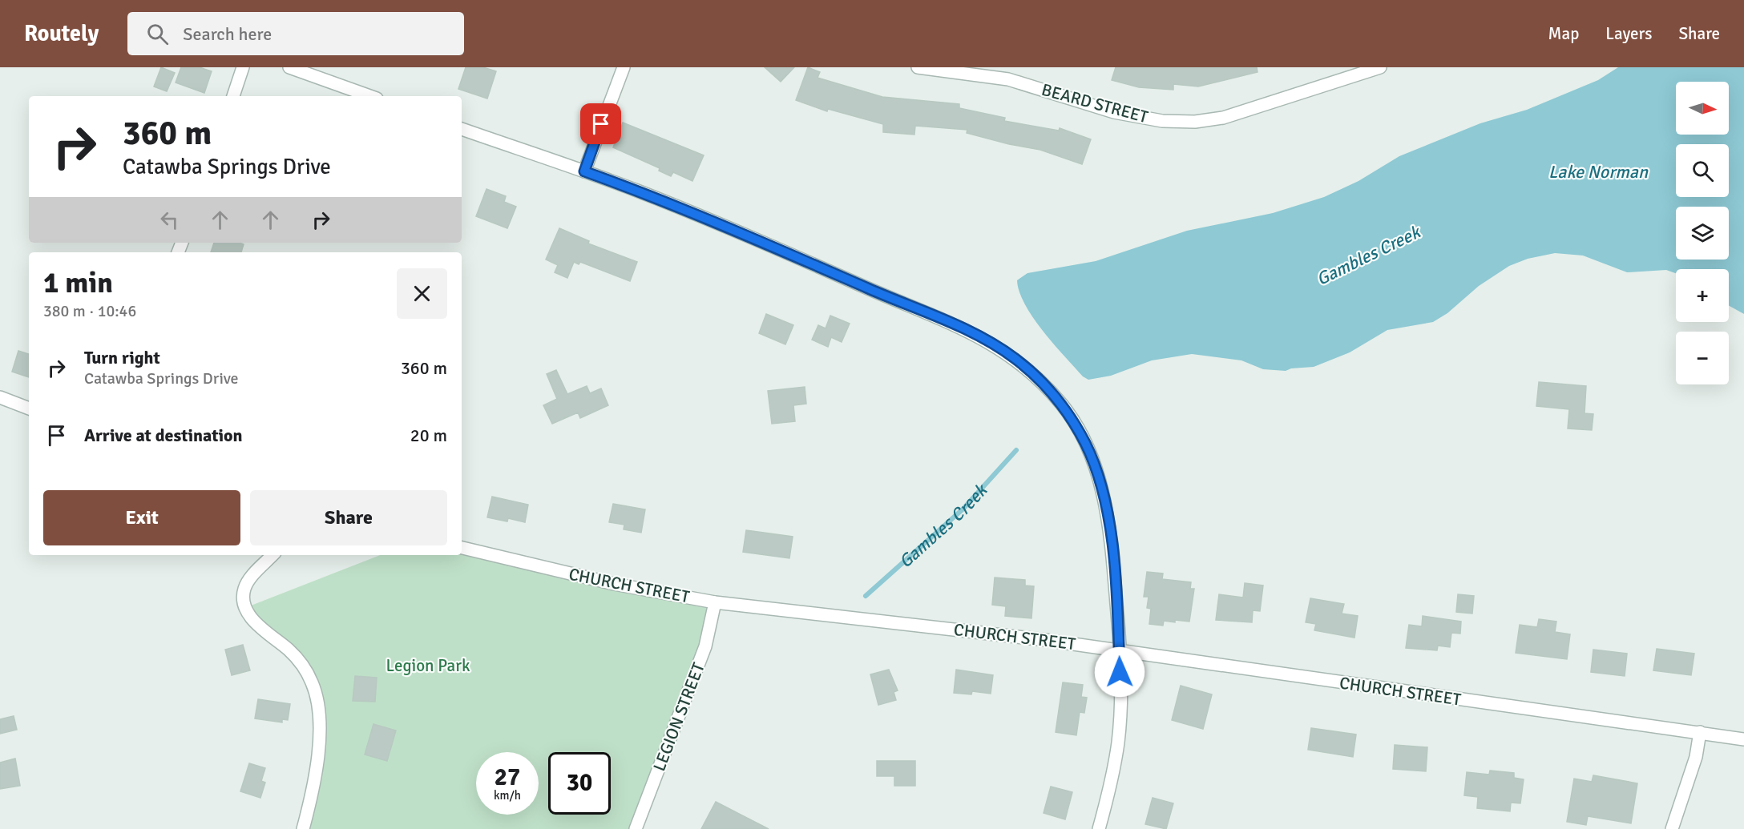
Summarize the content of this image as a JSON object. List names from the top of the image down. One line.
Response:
{"streets":{"street":["BEARD STREET","CHURCH STREET","LEGION STREET"]},"crossings":[["CHURCH STREET","LEGION STREET"]],"water":["Lake Norman","Gambles Creek"],"parks":["Legion Park"],"north":"right","page":{"header":"Routely","search":"Search here","nav":["Map","Layers","Share"],"map_buttons":["+","−"],"turn":["360 m","Catawba Springs Drive"],"heading":["1 min","380 m · 10:46"],"list":[{"name":"Turn right","note":"Catawba Springs Drive","value":"360 m"},{"name":"Arrive at destination","value":"20 m"}],"buttons":["Exit","Share"],"speed":"27 km/h","limit":"30"}}
